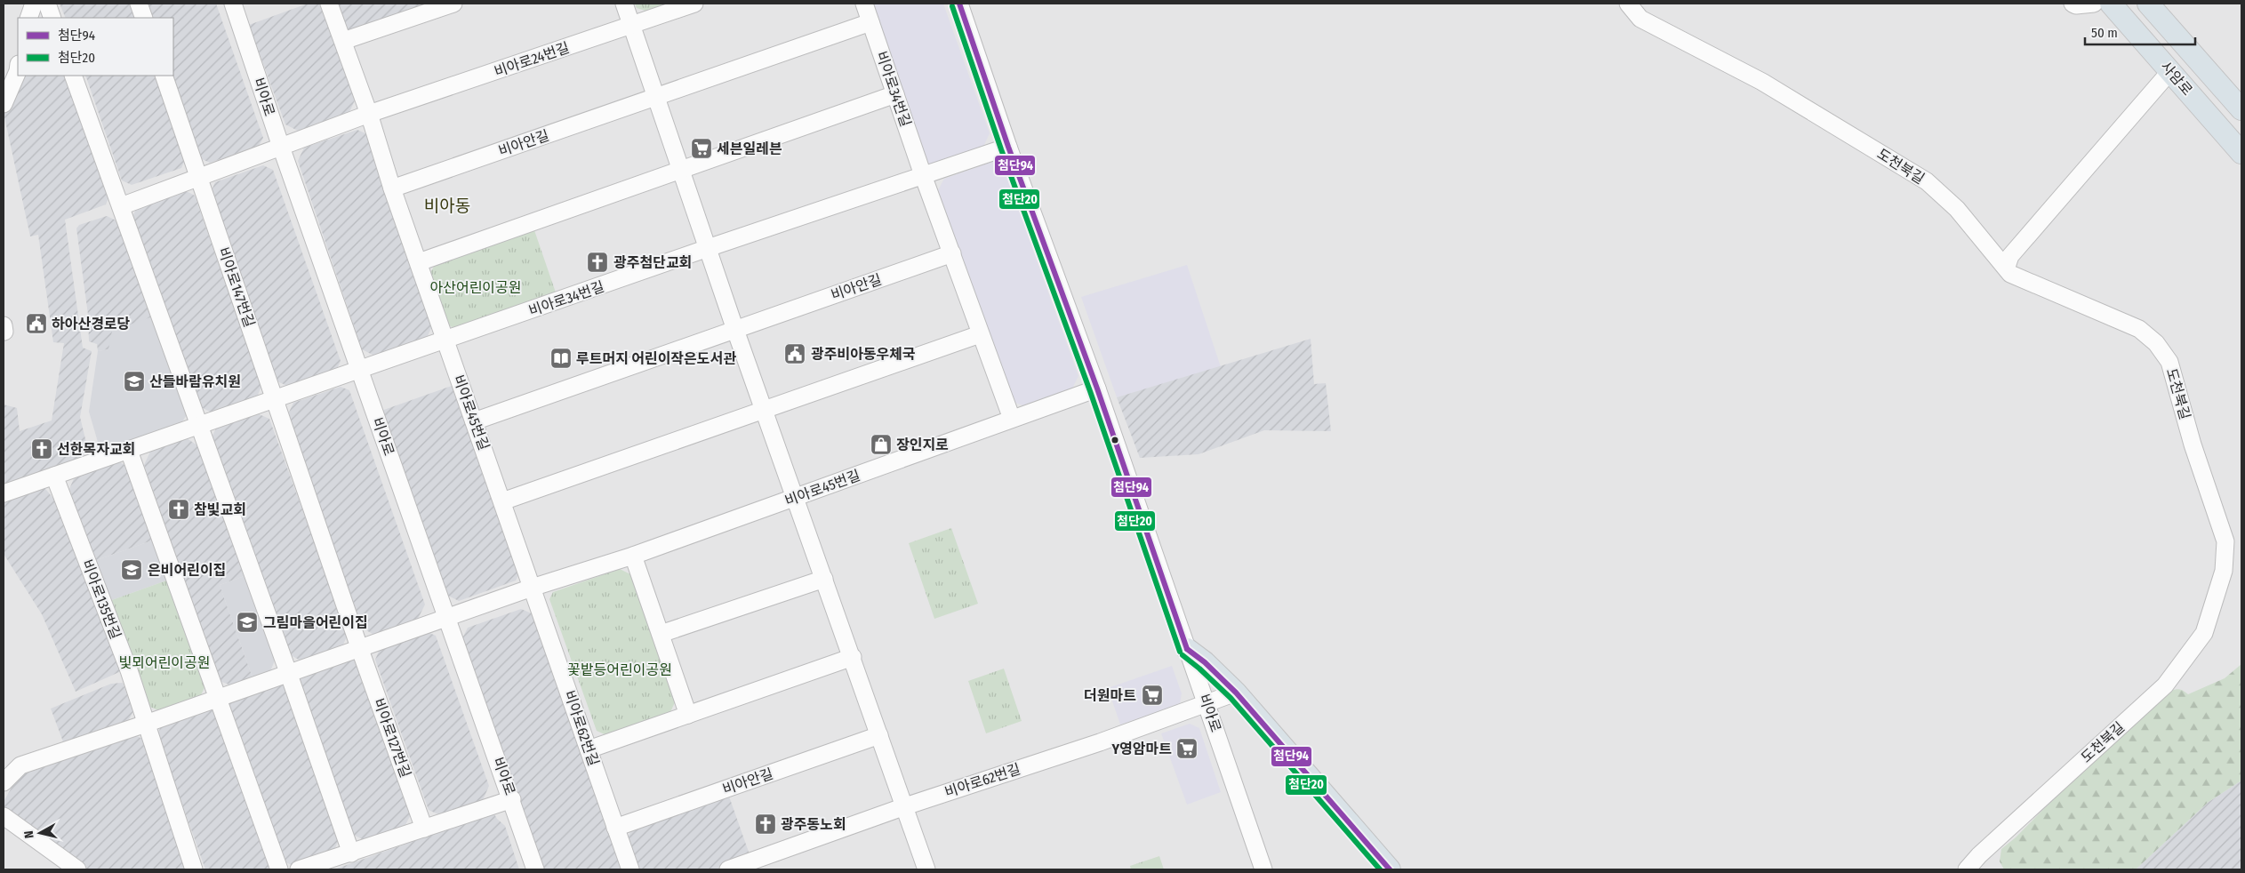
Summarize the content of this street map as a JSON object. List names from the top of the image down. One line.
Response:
{"streets":{"main road":["사암로"],"street":["비아로24번길","비아로34번길","비아로","비아안길","도천북길","비아로147번길","비아로45번길","비아로135번길","비아로62번길","비아로127번길"]},"crossings":[["비아로24번길","비아로"],["비아로34번길","비아로"],["비아로34번길","비아안길"],["비아로34번길","비아로45번길"],["비아로","비아로45번길"],["비아로","비아로62번길"],["비아안길","비아로45번길"],["비아안길","비아로62번길"],["비아로45번길","비아로62번길"]],"districts":["비아동"],"parks":["아산어린이공원","빛뫼어린이공원","꽃밭등어린이공원"],"places":{"supermarket":["세븐일레븐","더원마트","Y영암마트"],"church":["광주첨단교회","선한목자교회","참빛교회","광주동노회"],"public building":["하아산경로당","광주비아동우체국"],"library":["루트머지 어린이작은도서관"],"school or university":["산들바람유치원","은비어린이집","그림마을어린이집"],"shop":["장인지로"]},"lines":["transit line 첨단94","transit line 첨단20"],"legend":["첨단94","첨단20"],"scale_bar":"50 m","north":"left"}
